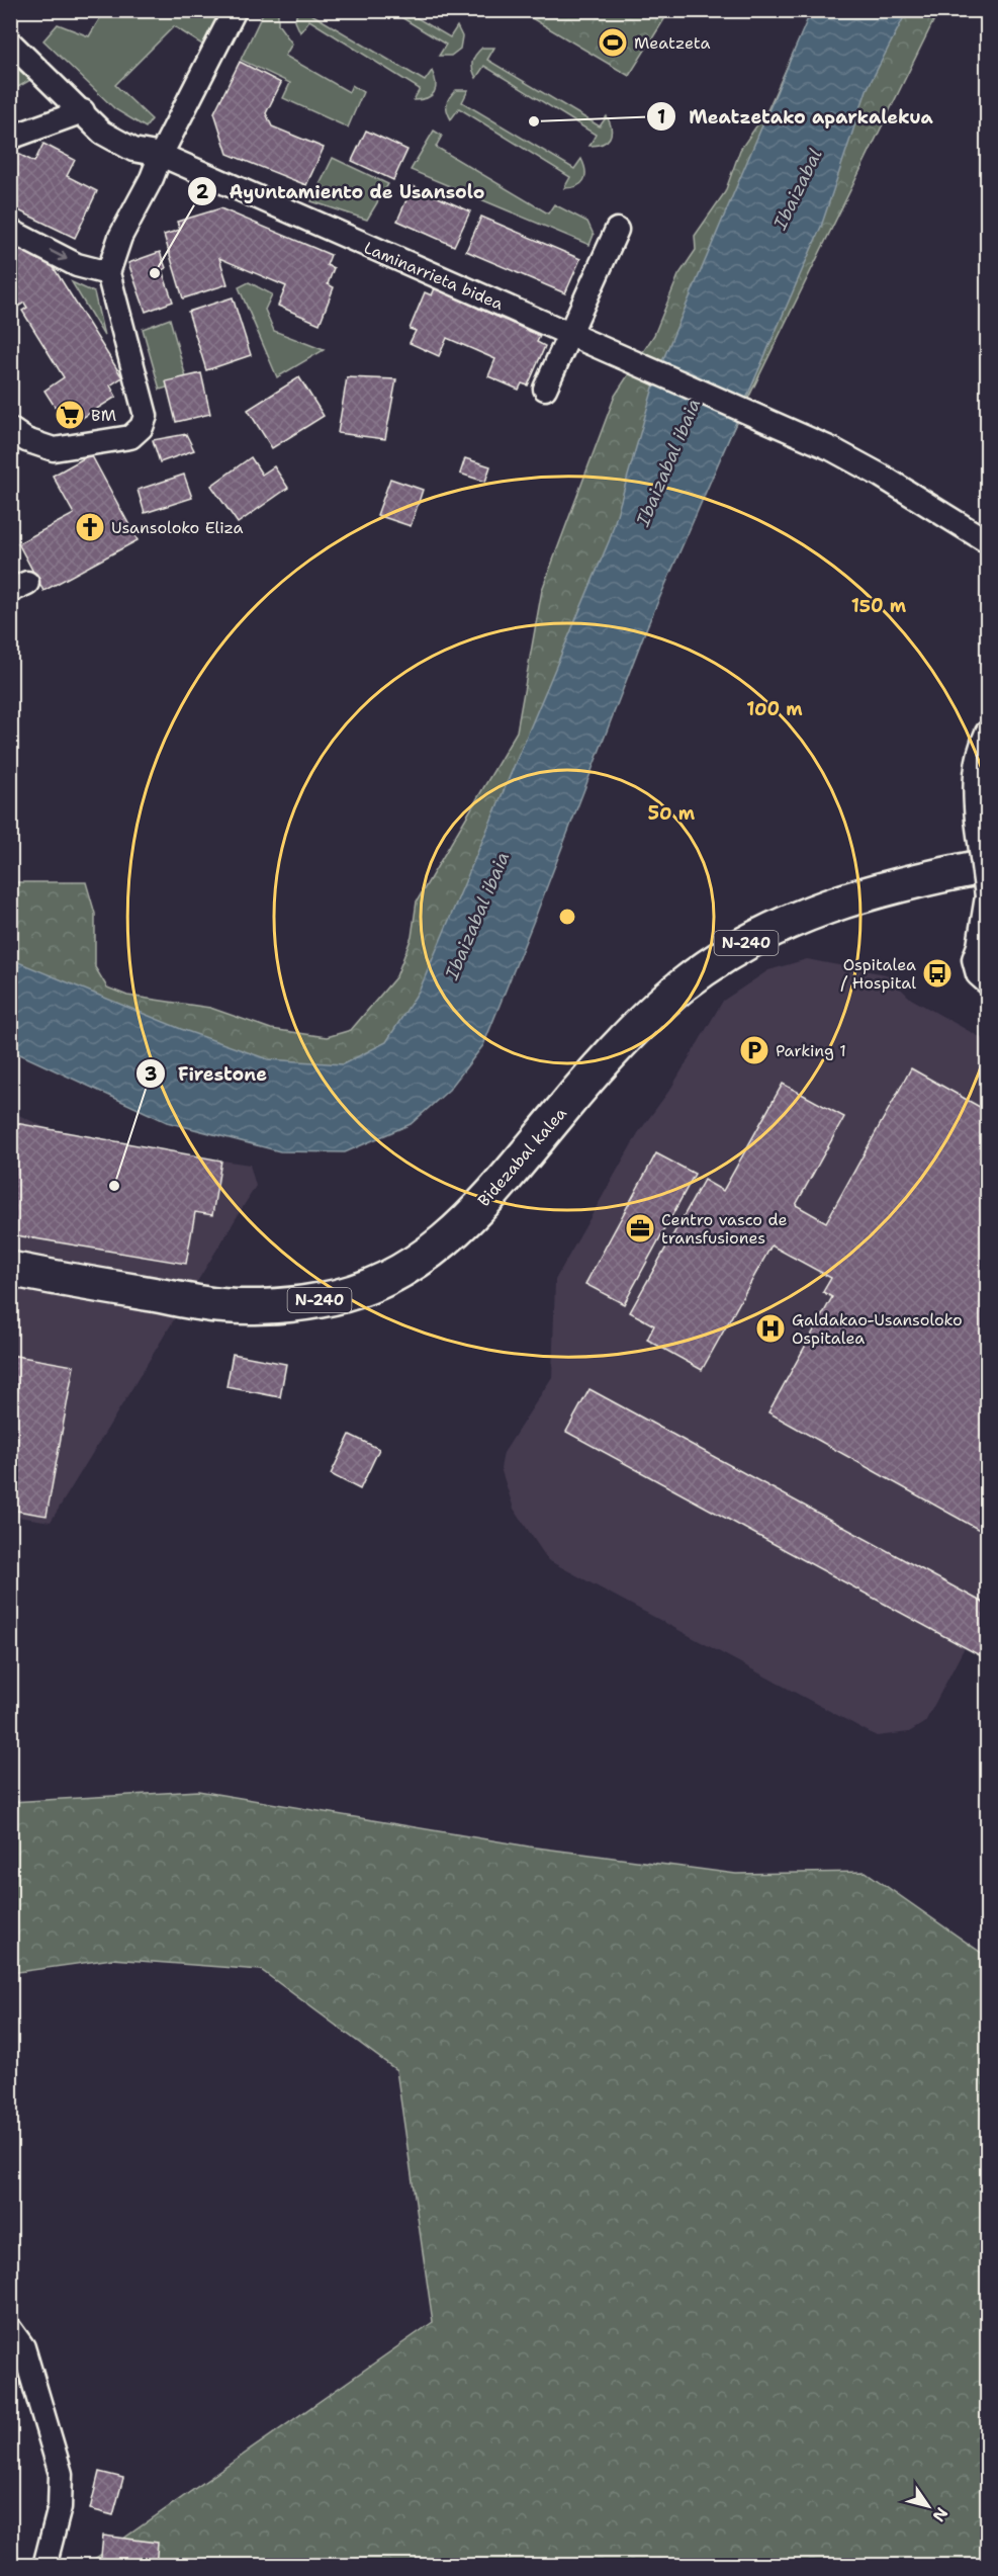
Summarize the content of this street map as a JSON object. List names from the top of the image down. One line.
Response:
{"streets":{"highway":["N-240","Bidezabal kalea"],"street":["Laminarrieta bidea"]},"water":["Ibaizabal","Ibaizabal ibaia"],"places":{"sports":["Meatzeta"],"other":["Meatzetako aparkalekua","Ayuntamiento de Usansolo","Firestone"],"supermarket":["BM"],"church":["Usansoloko Eliza"],"bus stop":["Ospitalea / Hospital"],"parking":["Parking 1"],"office":["Centro vasco de transfusiones"],"hospital":["Galdakao-Usansoloko Ospitalea"]},"north":"bottom right","rings":["150 m","100 m","50 m"]}
